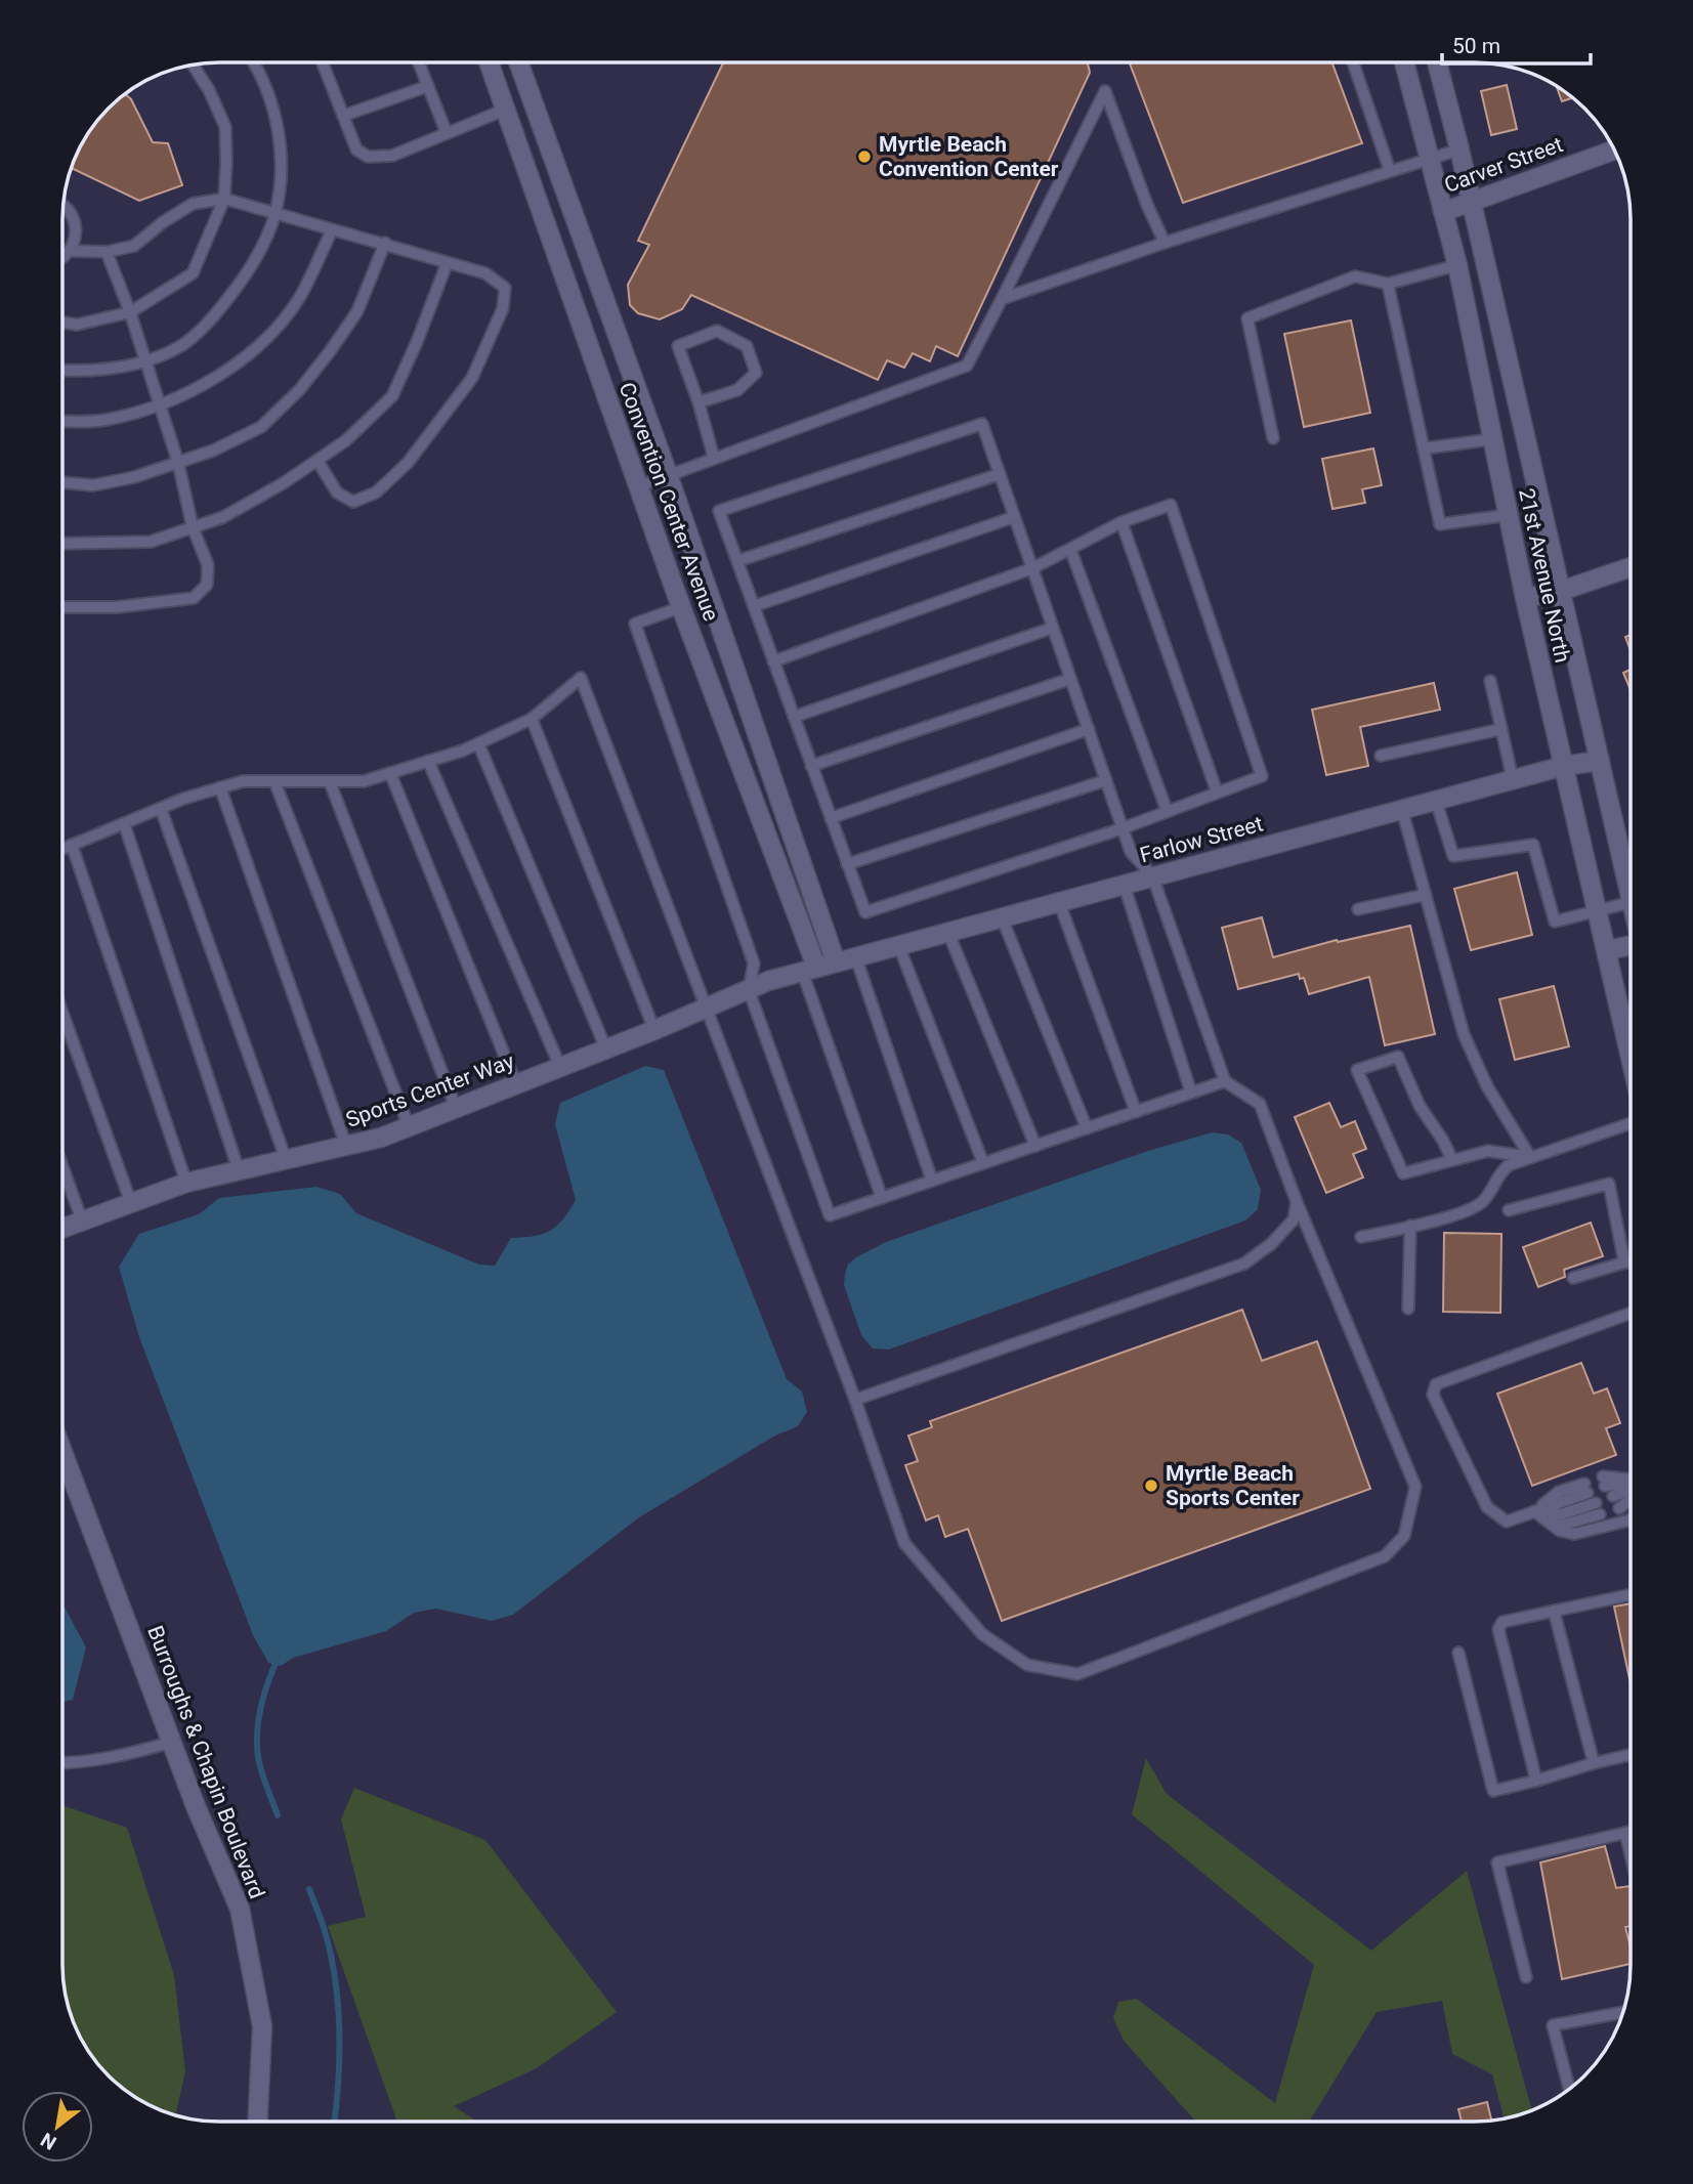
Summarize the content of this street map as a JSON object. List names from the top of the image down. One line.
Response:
{"streets":{"street":["Carver Street","Convention Center Avenue","21st Avenue North","Farlow Street","Sports Center Way","Burroughs & Chapin Boulevard"]},"crossings":[["Carver Street","21st Avenue North"],["Convention Center Avenue","Farlow Street"],["Convention Center Avenue","Sports Center Way"],["21st Avenue North","Farlow Street"],["Farlow Street","Sports Center Way"]],"places":["Myrtle Beach Convention Center","Myrtle Beach Sports Center"],"scale_bar":"50 m","north":"bottom left"}
